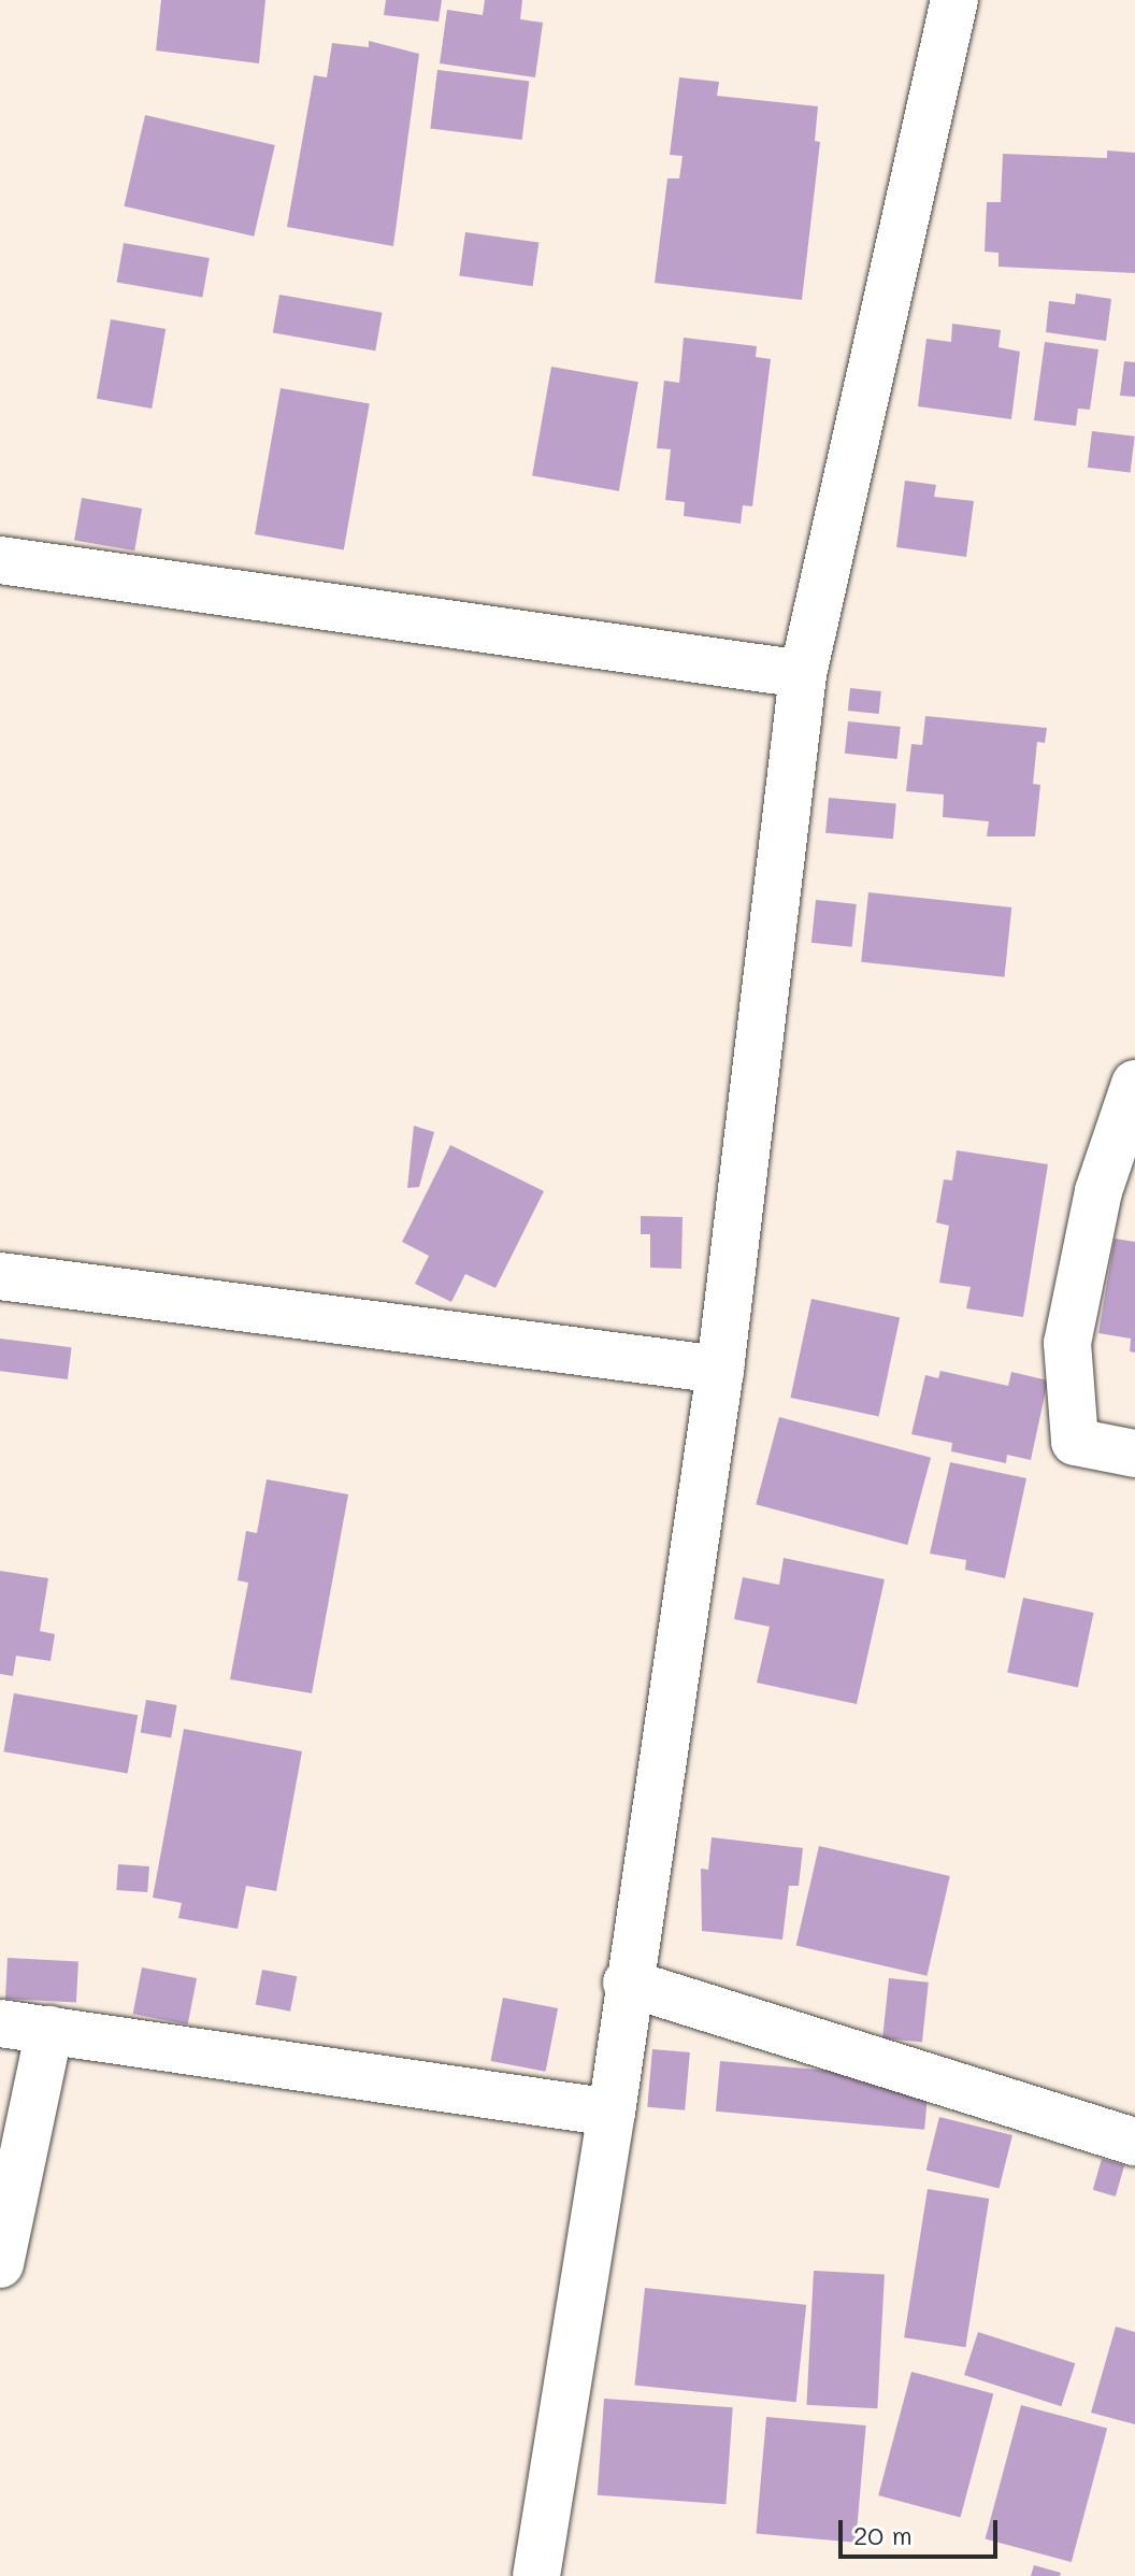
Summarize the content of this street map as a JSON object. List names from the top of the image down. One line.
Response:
{"scale_bar":"20 m"}
